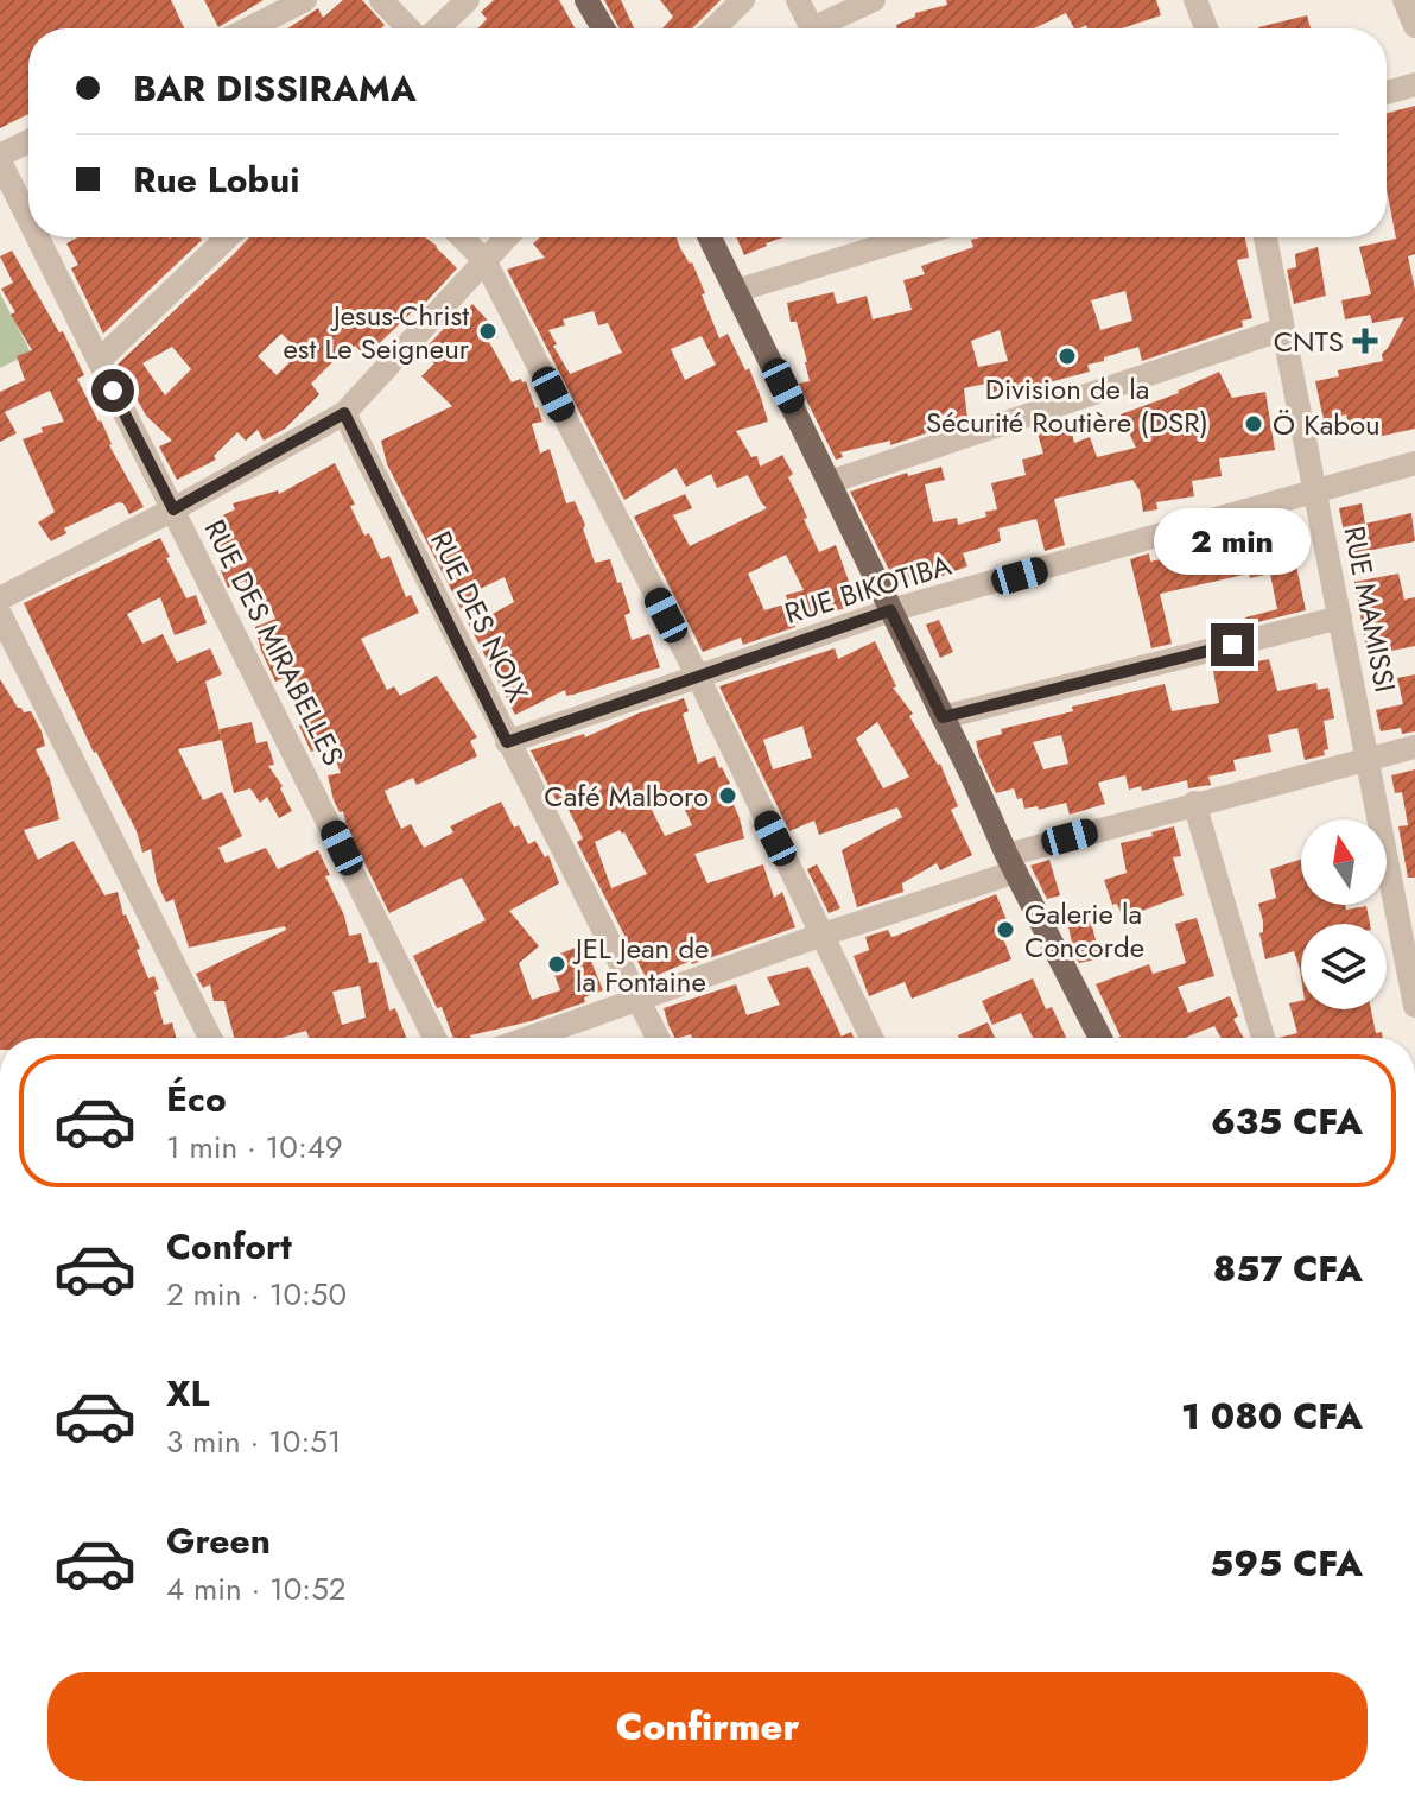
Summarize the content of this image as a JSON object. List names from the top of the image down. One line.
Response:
{"streets":{"street":["RUE BIKOTIBA","RUE MAMISSI","RUE DES NOIX","RUE DES MIRABELLES"]},"crossings":[["RUE BIKOTIBA","RUE MAMISSI"],["RUE BIKOTIBA","RUE DES NOIX"]],"places":{"other":["Jesus-Christ est Le Seigneur","Division de la Sécurité Routière (DSR)","Ö Kabou","Café Malboro","Galerie la Concorde","JEL Jean de la Fontaine"],"health":["CNTS"]},"north":"top","page":{"banner":["BAR DISSIRAMA","Rue Lobui"],"bubble":"2 min","list":[{"name":"Éco","note":"1 min · 10:49","value":"635 CFA"},{"name":"Confort","note":"2 min · 10:50","value":"857 CFA"},{"name":"XL","note":"3 min · 10:51","value":"1 080 CFA"},{"name":"Green","note":"4 min · 10:52","value":"595 CFA"}],"buttons":"Confirmer"}}
